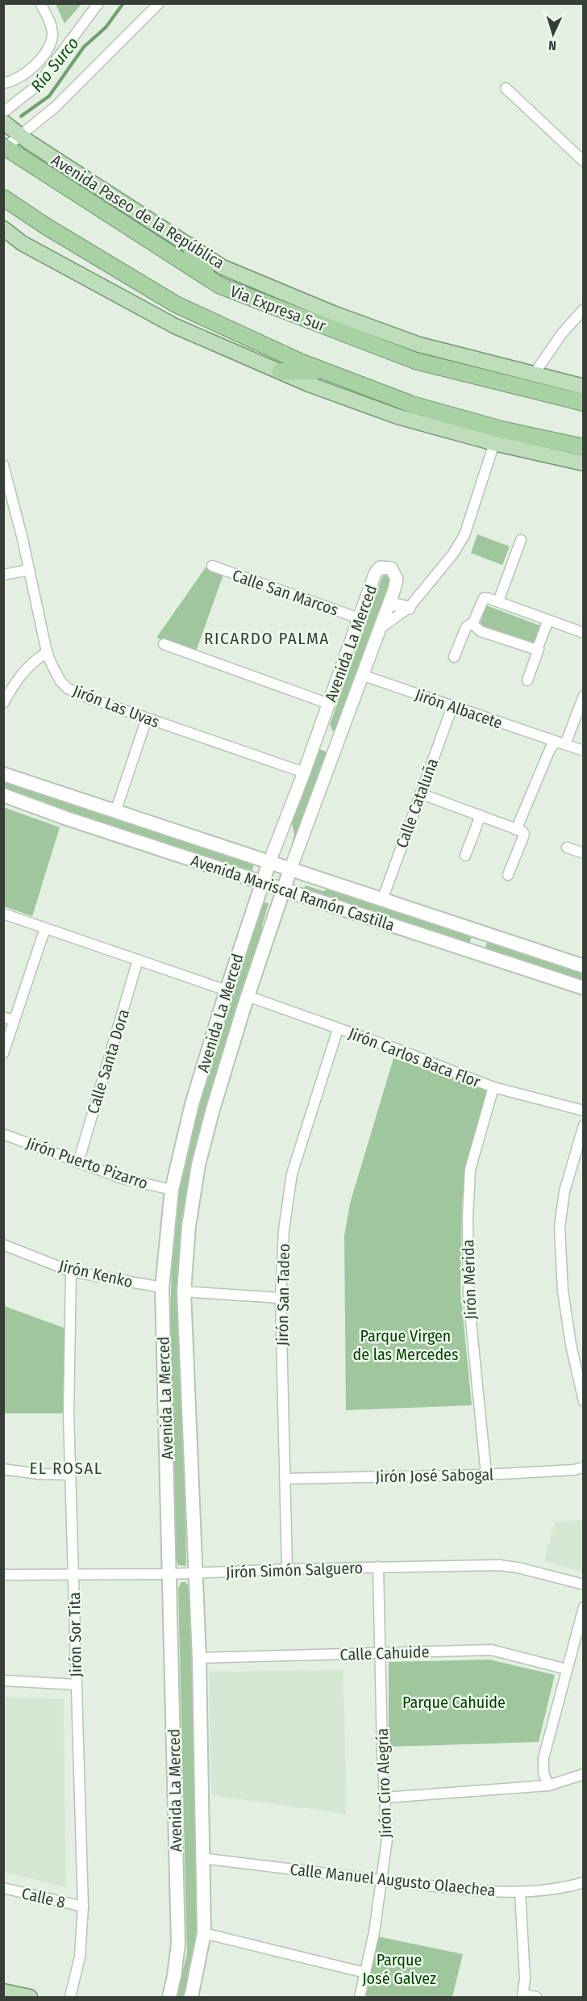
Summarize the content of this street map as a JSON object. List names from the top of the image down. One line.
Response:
{"streets":{"highway":["Via Expresa Sur"],"main road":["Avenida Paseo de la República","Avenida La Merced","Avenida Mariscal Ramón Castilla"],"street":["Calle San Marcos","Jirón Las Uvas","Jirón Albacete","Calle Cataluña","Jirón Carlos Baca Flor","Calle Santa Dora","Jirón Puerto Pizarro","Jirón Kenko","Jirón Mérida","Jirón San Tadeo","Jirón José Sabogal","Jirón Simón Salguero","Jirón Sor Tita","Calle Cahuide","Jirón Ciro Alegría","Calle Manuel Augusto Olaechea","Calle 8"]},"crossings":[["Calle San Marcos","Avenida La Merced"],["Avenida La Merced","Jirón Las Uvas"],["Avenida La Merced","Jirón Albacete"],["Avenida La Merced","Avenida Mariscal Ramón Castilla"],["Avenida La Merced","Jirón Carlos Baca Flor"],["Avenida La Merced","Jirón Puerto Pizarro"],["Avenida La Merced","Jirón Kenko"],["Avenida La Merced","Jirón Simón Salguero"],["Avenida La Merced","Calle Cahuide"],["Avenida La Merced","Calle Manuel Augusto Olaechea"],["Jirón Albacete","Calle Cataluña"],["Calle Cataluña","Avenida Mariscal Ramón Castilla"],["Jirón Carlos Baca Flor","Jirón Mérida"],["Jirón Carlos Baca Flor","Jirón San Tadeo"],["Calle Santa Dora","Jirón Puerto Pizarro"],["Jirón Kenko","Jirón Sor Tita"],["Jirón Mérida","Jirón José Sabogal"],["Jirón San Tadeo","Jirón José Sabogal"],["Jirón San Tadeo","Jirón Simón Salguero"],["Jirón Simón Salguero","Jirón Sor Tita"],["Jirón Simón Salguero","Jirón Ciro Alegría"],["Jirón Sor Tita","Calle 8"],["Calle Cahuide","Jirón Ciro Alegría"],["Jirón Ciro Alegría","Calle Manuel Augusto Olaechea"]],"districts":["RICARDO PALMA","EL ROSAL"],"water":["Río Surco"],"parks":["Parque Virgen de las Mercedes","Parque Cahuide","Parque José Galvez"],"north":"bottom"}
